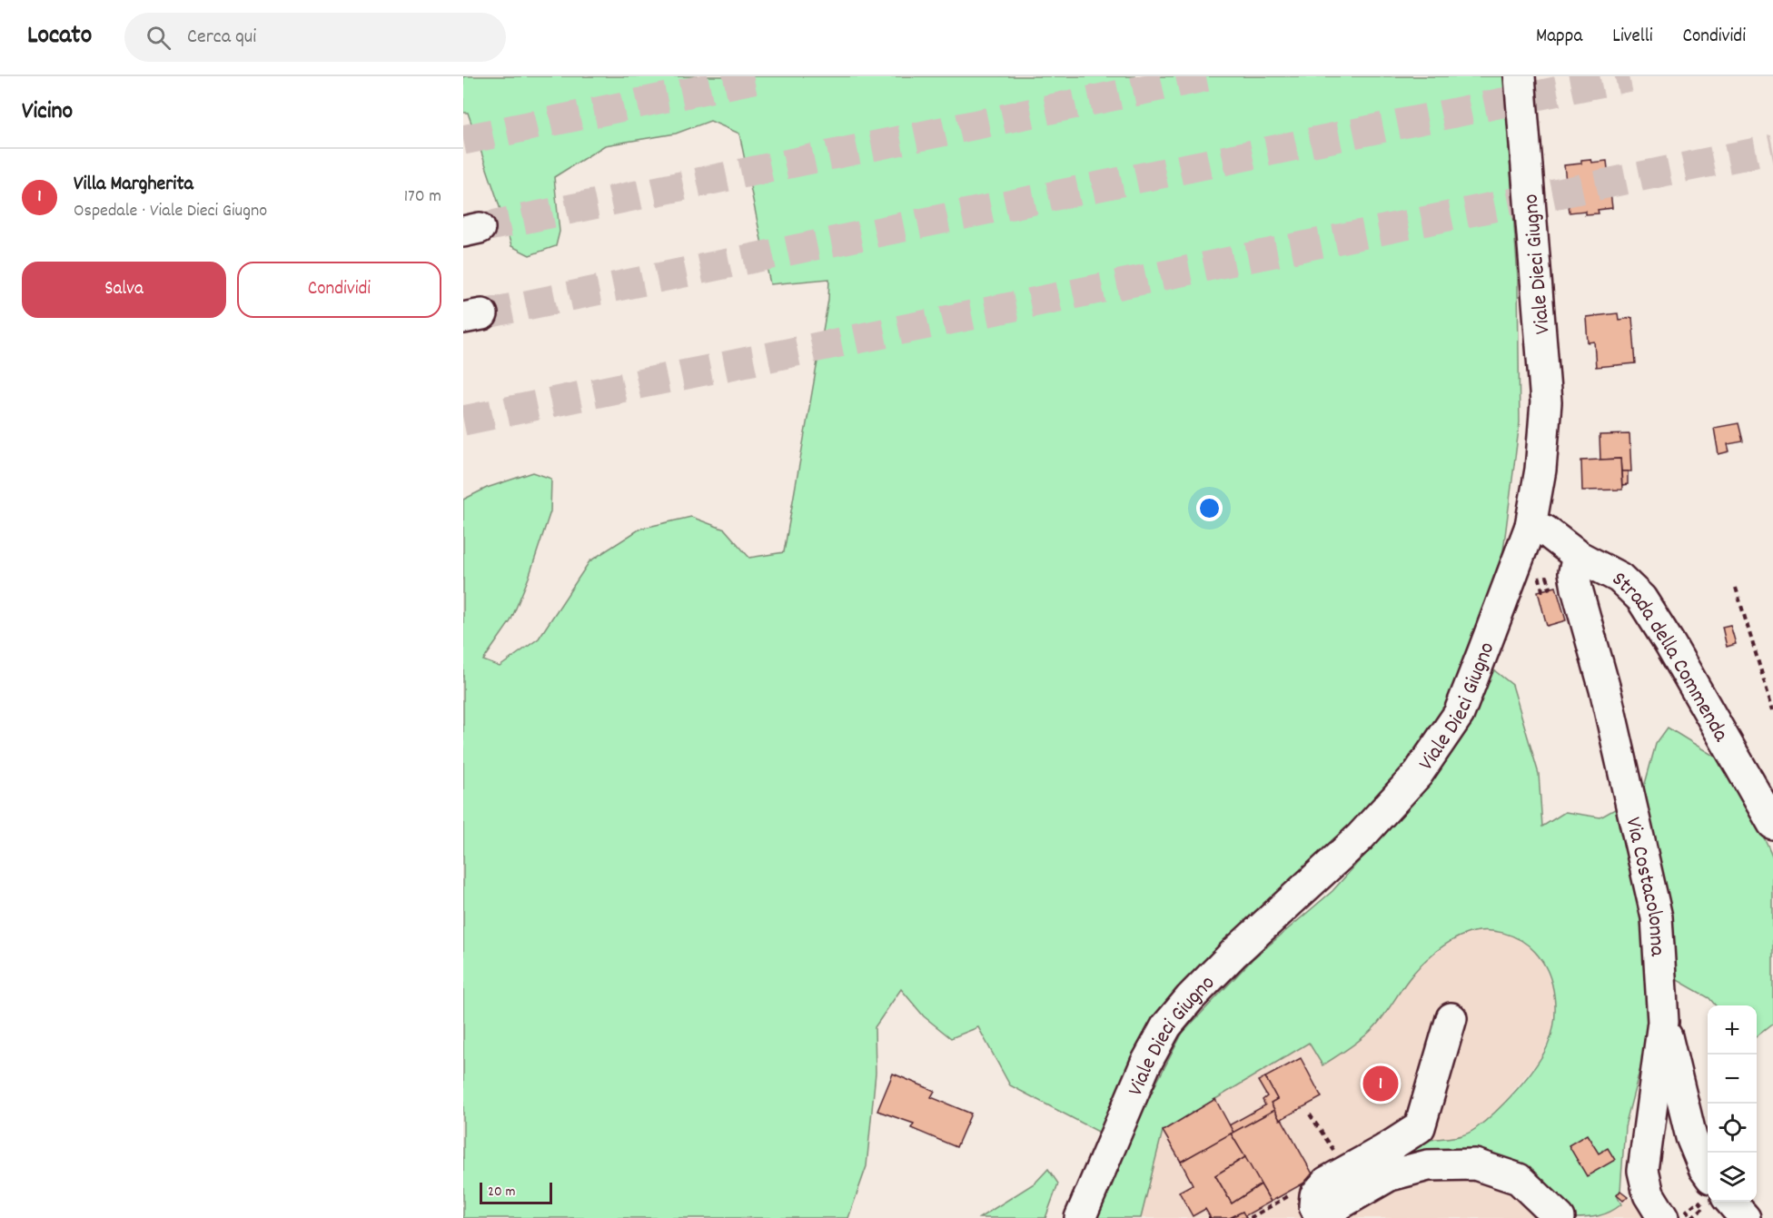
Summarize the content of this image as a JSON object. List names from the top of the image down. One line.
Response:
{"streets":{"main road":["Viale Dieci Giugno","Strada della Commenda","Via Costacolonna"]},"crossings":[["Viale Dieci Giugno","Strada della Commenda"],["Strada della Commenda","Via Costacolonna"]],"scale_bar":"20 m","page":{"header":"Locato","search":"Cerca qui","nav":["Mappa","Livelli","Condividi"],"heading":"Vicino","list":[{"mark":"1","name":"Villa Margherita","note":"Ospedale · Viale Dieci Giugno","value":"170 m"}],"buttons":["Salva","Condividi"],"map_buttons":["+","−"],"pins":"1","scale":"20 m"}}
